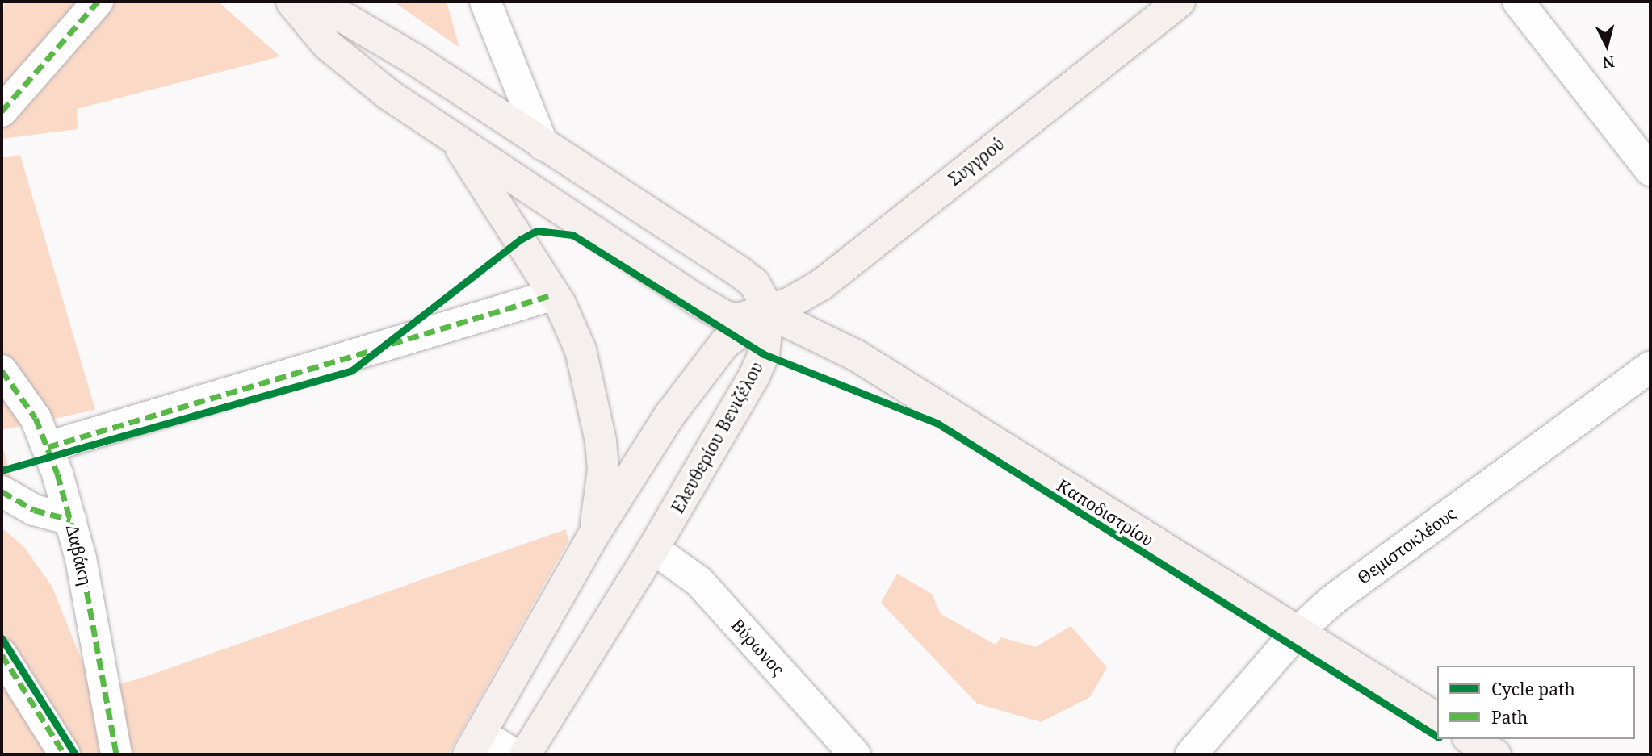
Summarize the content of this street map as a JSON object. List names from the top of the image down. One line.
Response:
{"streets":{"main road":["Συγγρού","Ελευθερίου Βενιζέλου","Καποδιστρίου"],"street":["Θεμιστοκλέους","Δαβάκη","Βύρωνος"]},"crossings":[["Συγγρού","Ελευθερίου Βενιζέλου"],["Συγγρού","Καποδιστρίου"],["Ελευθερίου Βενιζέλου","Καποδιστρίου"],["Ελευθερίου Βενιζέλου","Βύρωνος"],["Καποδιστρίου","Θεμιστοκλέους"]],"legend":["Cycle path","Path"],"north":"bottom"}
